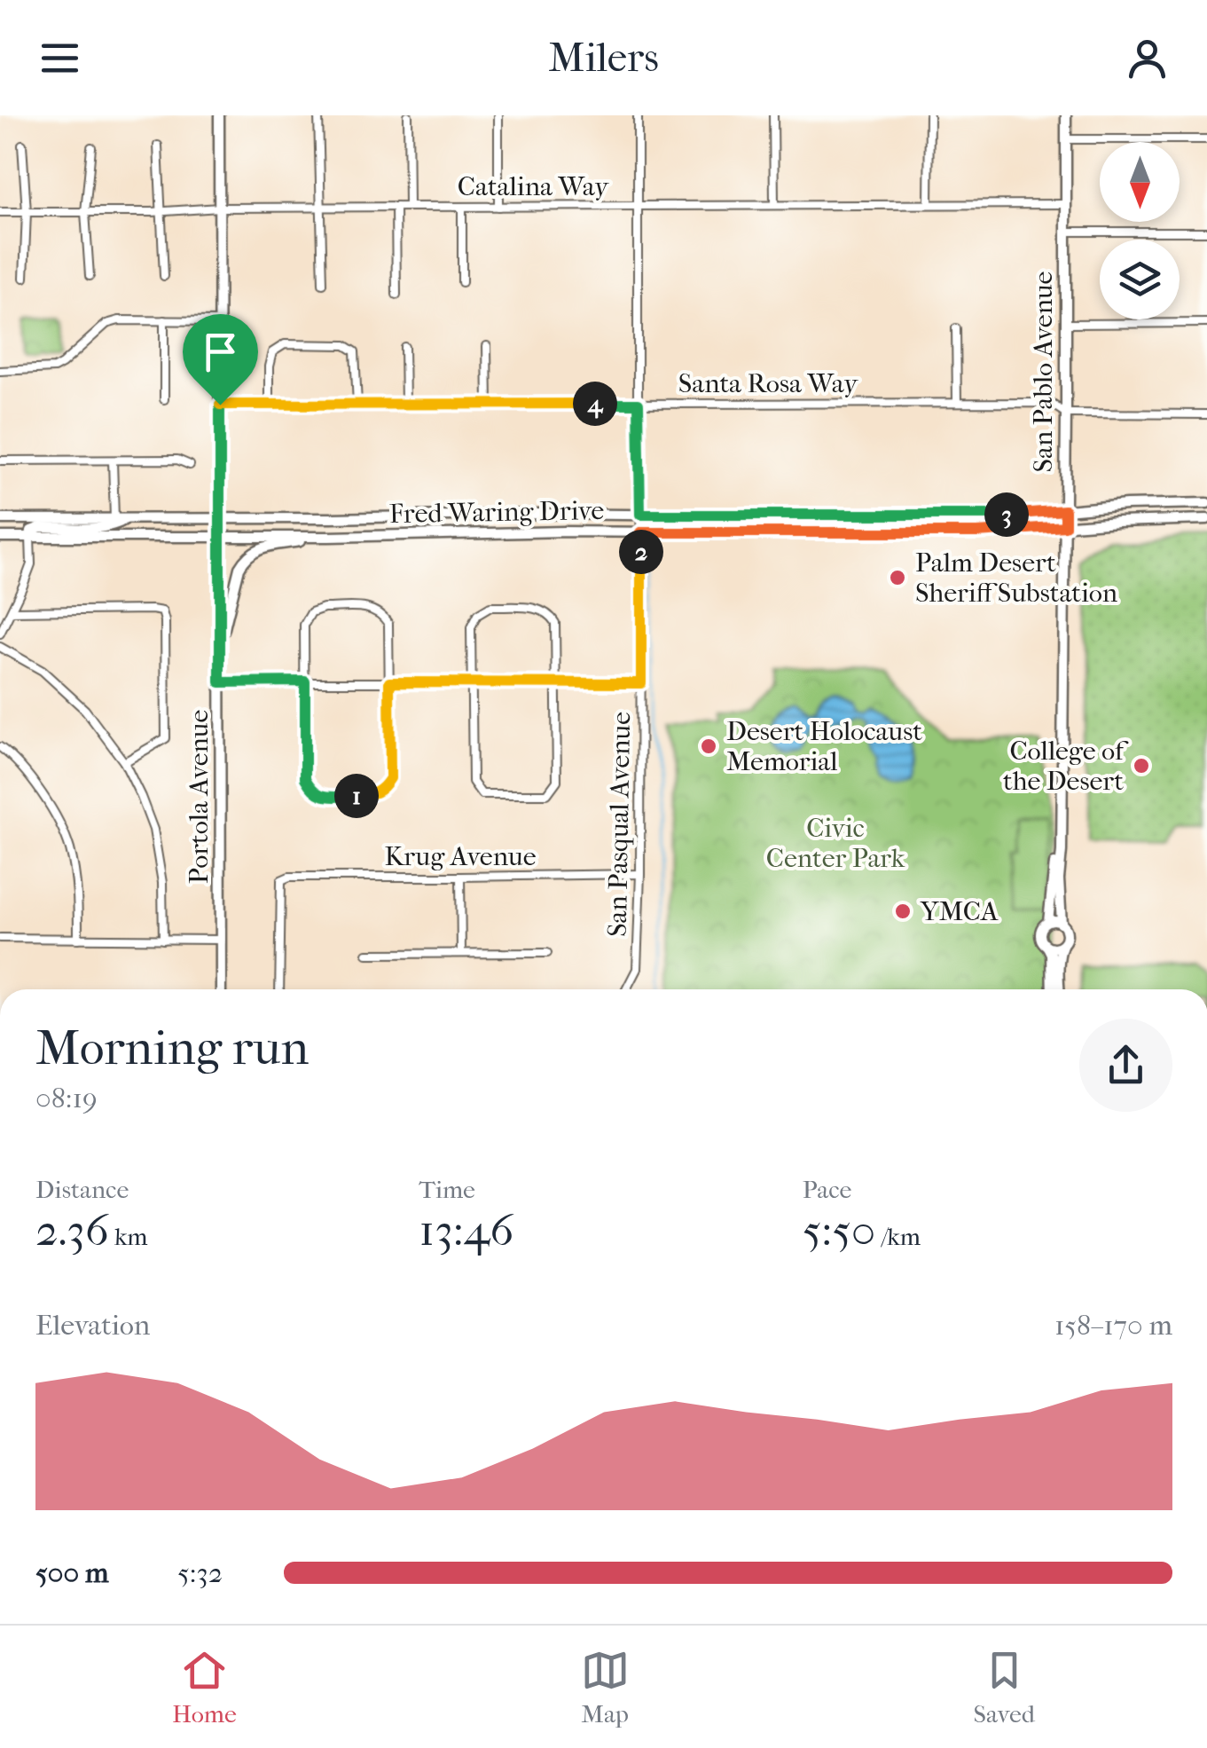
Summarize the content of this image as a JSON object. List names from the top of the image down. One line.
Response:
{"streets":{"main road":["San Pablo Avenue","Fred Waring Drive","Portola Avenue"],"street":["Catalina Way","Santa Rosa Way","San Pasqual Avenue","Krug Avenue"]},"crossings":[["Catalina Way","San Pablo Avenue"],["Catalina Way","Portola Avenue"],["Catalina Way","San Pasqual Avenue"],["San Pablo Avenue","Santa Rosa Way"],["San Pablo Avenue","Fred Waring Drive"],["Santa Rosa Way","Portola Avenue"],["Santa Rosa Way","San Pasqual Avenue"],["Fred Waring Drive","Portola Avenue"],["Fred Waring Drive","San Pasqual Avenue"],["San Pasqual Avenue","Krug Avenue"]],"parks":["Civic Center Park"],"places":["Palm Desert Sheriff Substation","Desert Holocaust Memorial","College of the Desert","YMCA"],"north":"bottom","page":{"header":"Milers","pins":["4","3","2","1"],"heading":["Morning run","08:19"],"stats":[["Distance","2.36 km"],["Time","13:46"],["Pace","5:50 /km"]],"chart":["Elevation","158–170 m"],"list":[{"name":"500 m","note":"5:32"}],"tabs":["Home","Map","Saved"]}}
